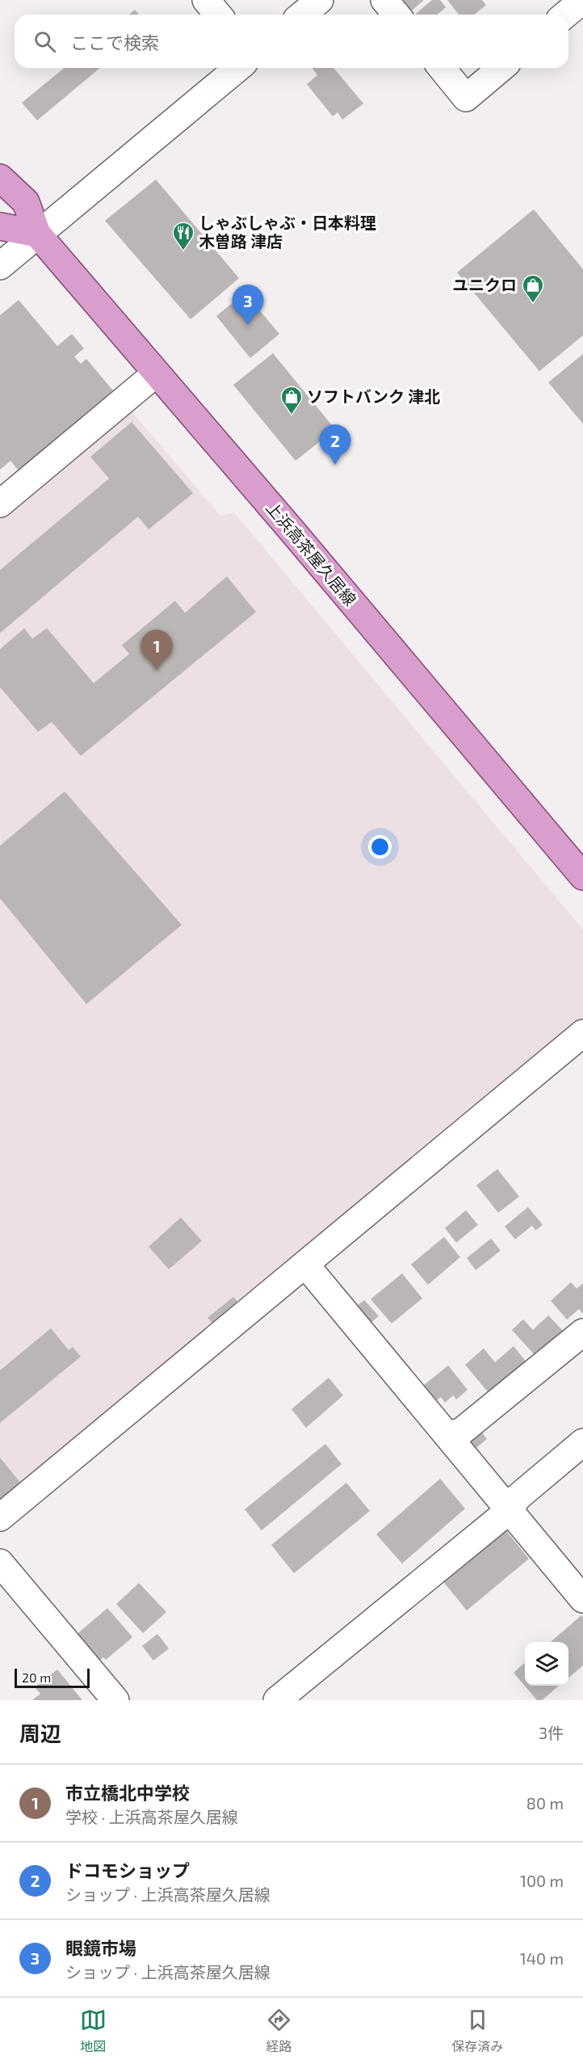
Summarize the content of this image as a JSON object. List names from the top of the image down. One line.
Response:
{"streets":{"main road":["上浜高茶屋久居線"]},"places":{"restaurant":["しゃぶしゃぶ・日本料理 木曽路 津店"],"shop":["ユニクロ","ソフトバンク 津北"]},"scale_bar":"20 m","page":{"search":"ここで検索","pins":["3","2","1"],"scale":"20 m","heading":["周辺","3件"],"list":[{"mark":"1","name":"市立橋北中学校","note":"学校 · 上浜高茶屋久居線","value":"80 m"},{"mark":"2","name":"ドコモショップ","note":"ショップ · 上浜高茶屋久居線","value":"100 m"},{"mark":"3","name":"眼鏡市場","note":"ショップ · 上浜高茶屋久居線","value":"140 m"}],"nav":["地図","経路","保存済み"]}}
